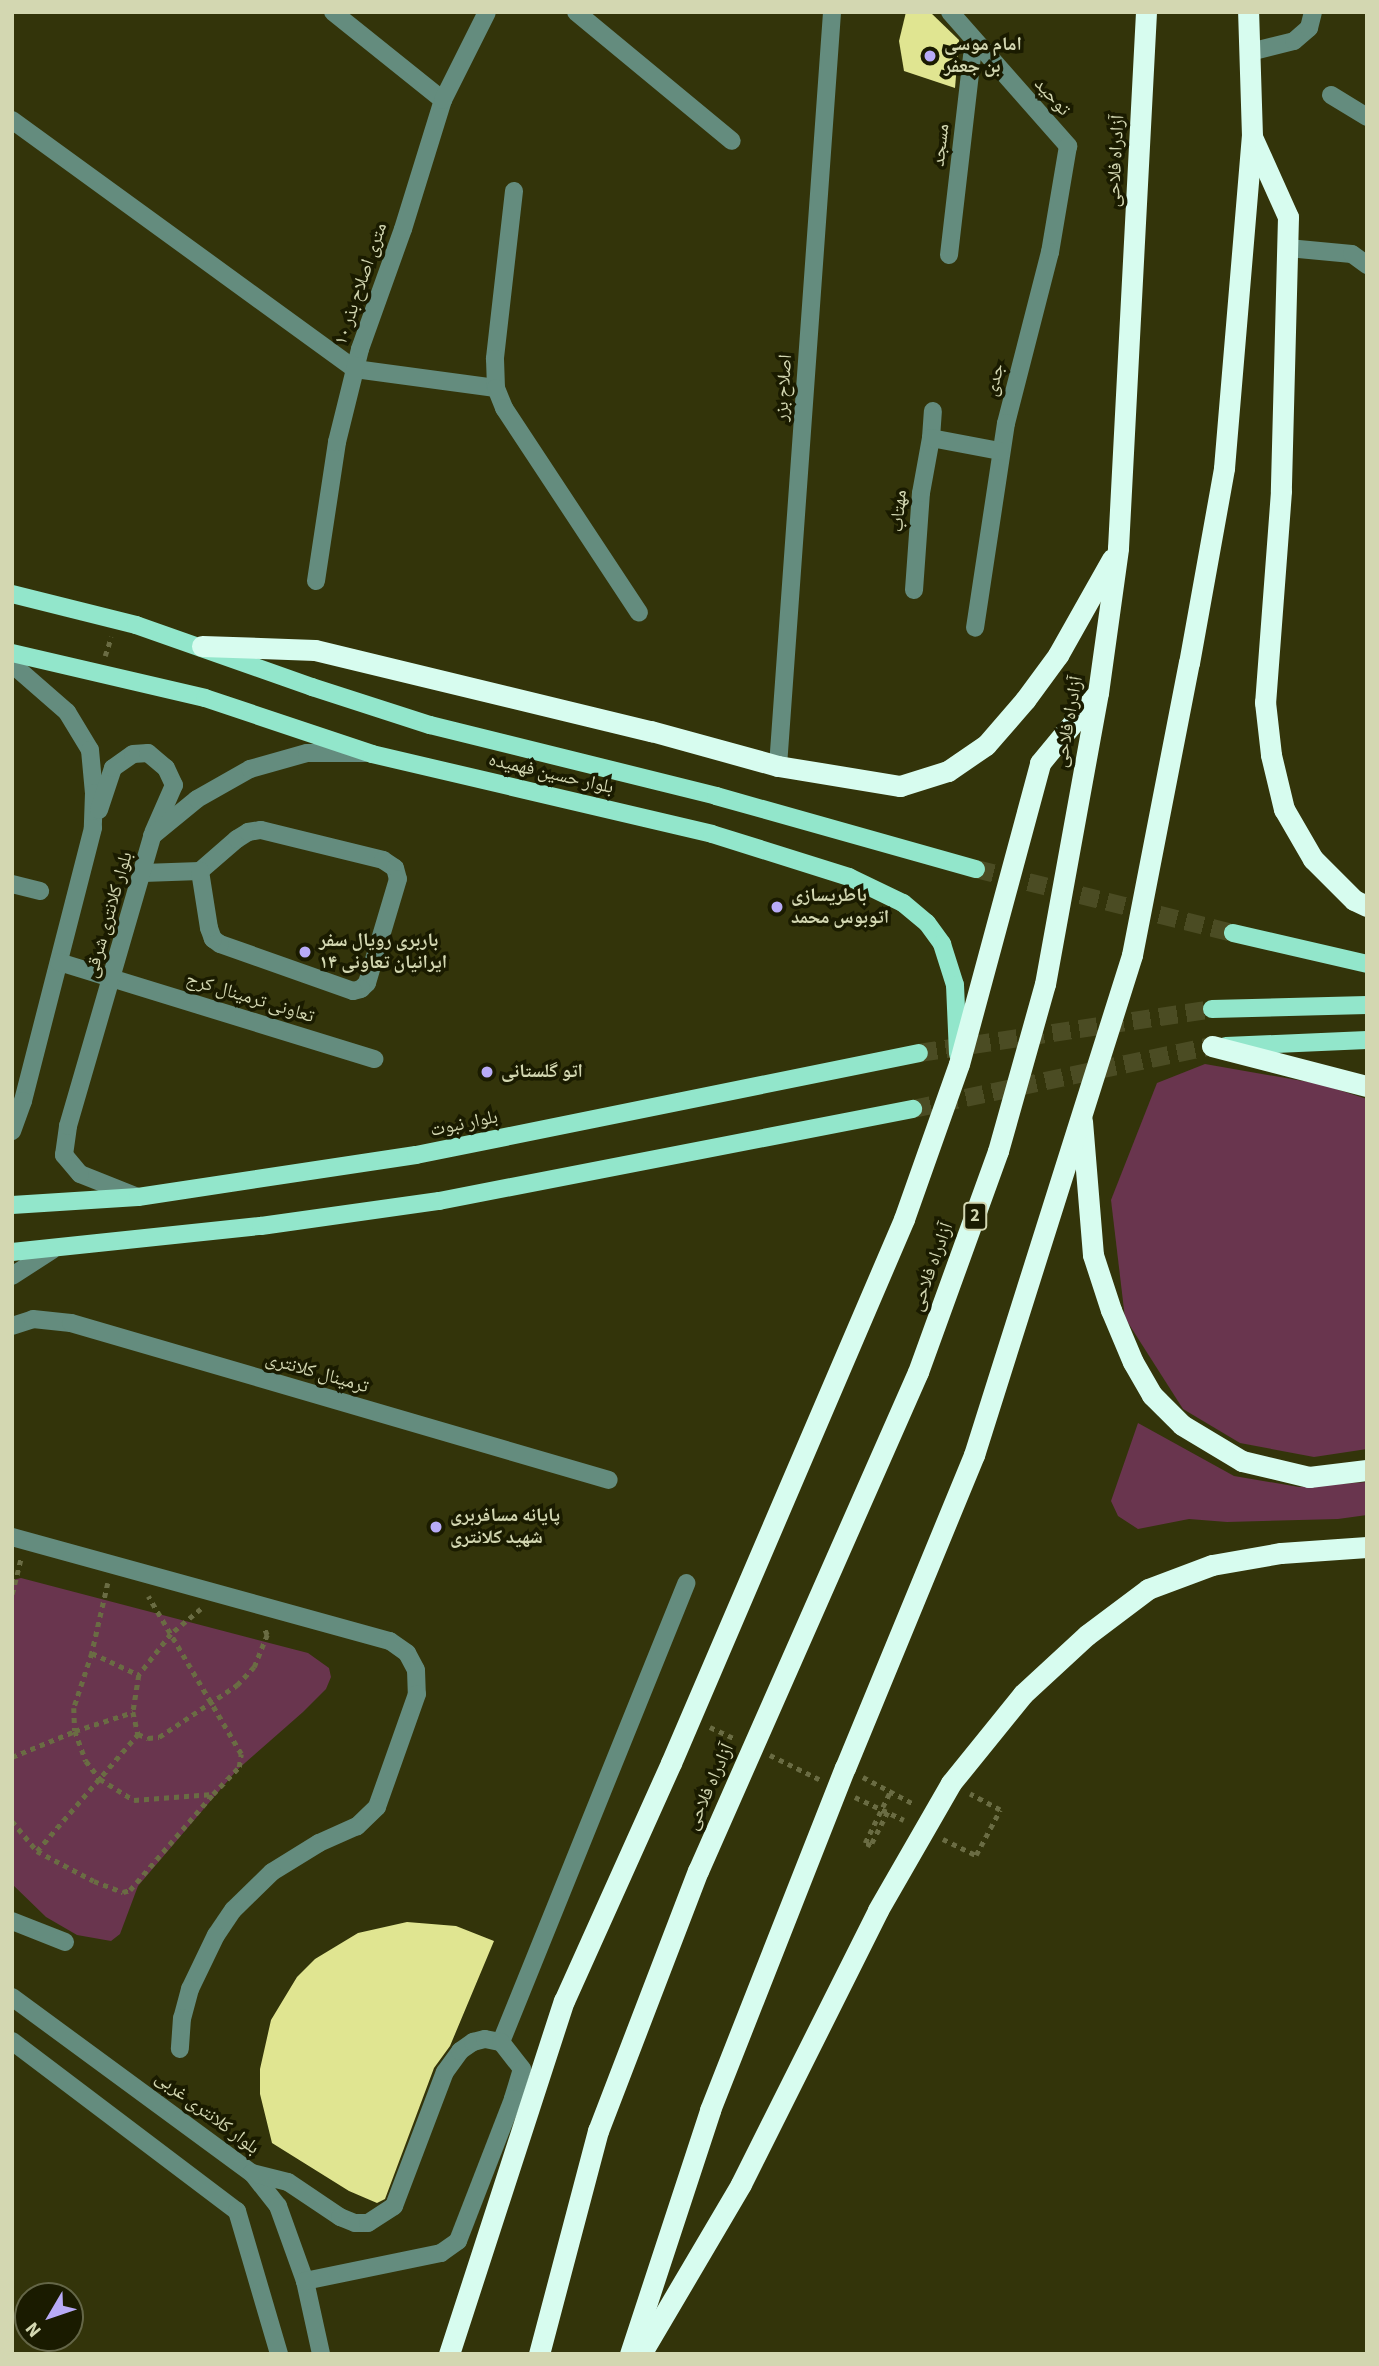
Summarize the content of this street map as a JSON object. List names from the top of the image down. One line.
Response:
{"streets":{"highway":["آزادراه فلاحی","2"],"main road":["بلوار حسین فهمیده","بلوار نبوت"],"street":["توحید","مسجد","۱۰ متری اصلاح بذر","جدی","اصلاح بزر","مهتاب","بلوار کلانتری شرقی","تعاونی ترمینال کرج","ترمینال کلانتری","بلوار کلانتری غربی"]},"crossings":[["توحید","مسجد"],["توحید","جدی"],["بلوار حسین فهمیده","بلوار کلانتری شرقی"],["بلوار کلانتری شرقی","تعاونی ترمینال کرج"],["بلوار کلانتری شرقی","بلوار نبوت"]],"places":["امام موسی بن جعفر","باطریسازی اتوبوس محمد","باربری رویال سفر ایرانیان تعاونی ۱۴","اتو گلستانی","پایانه مسافربری شهید کلانتری"],"north":"bottom left"}
